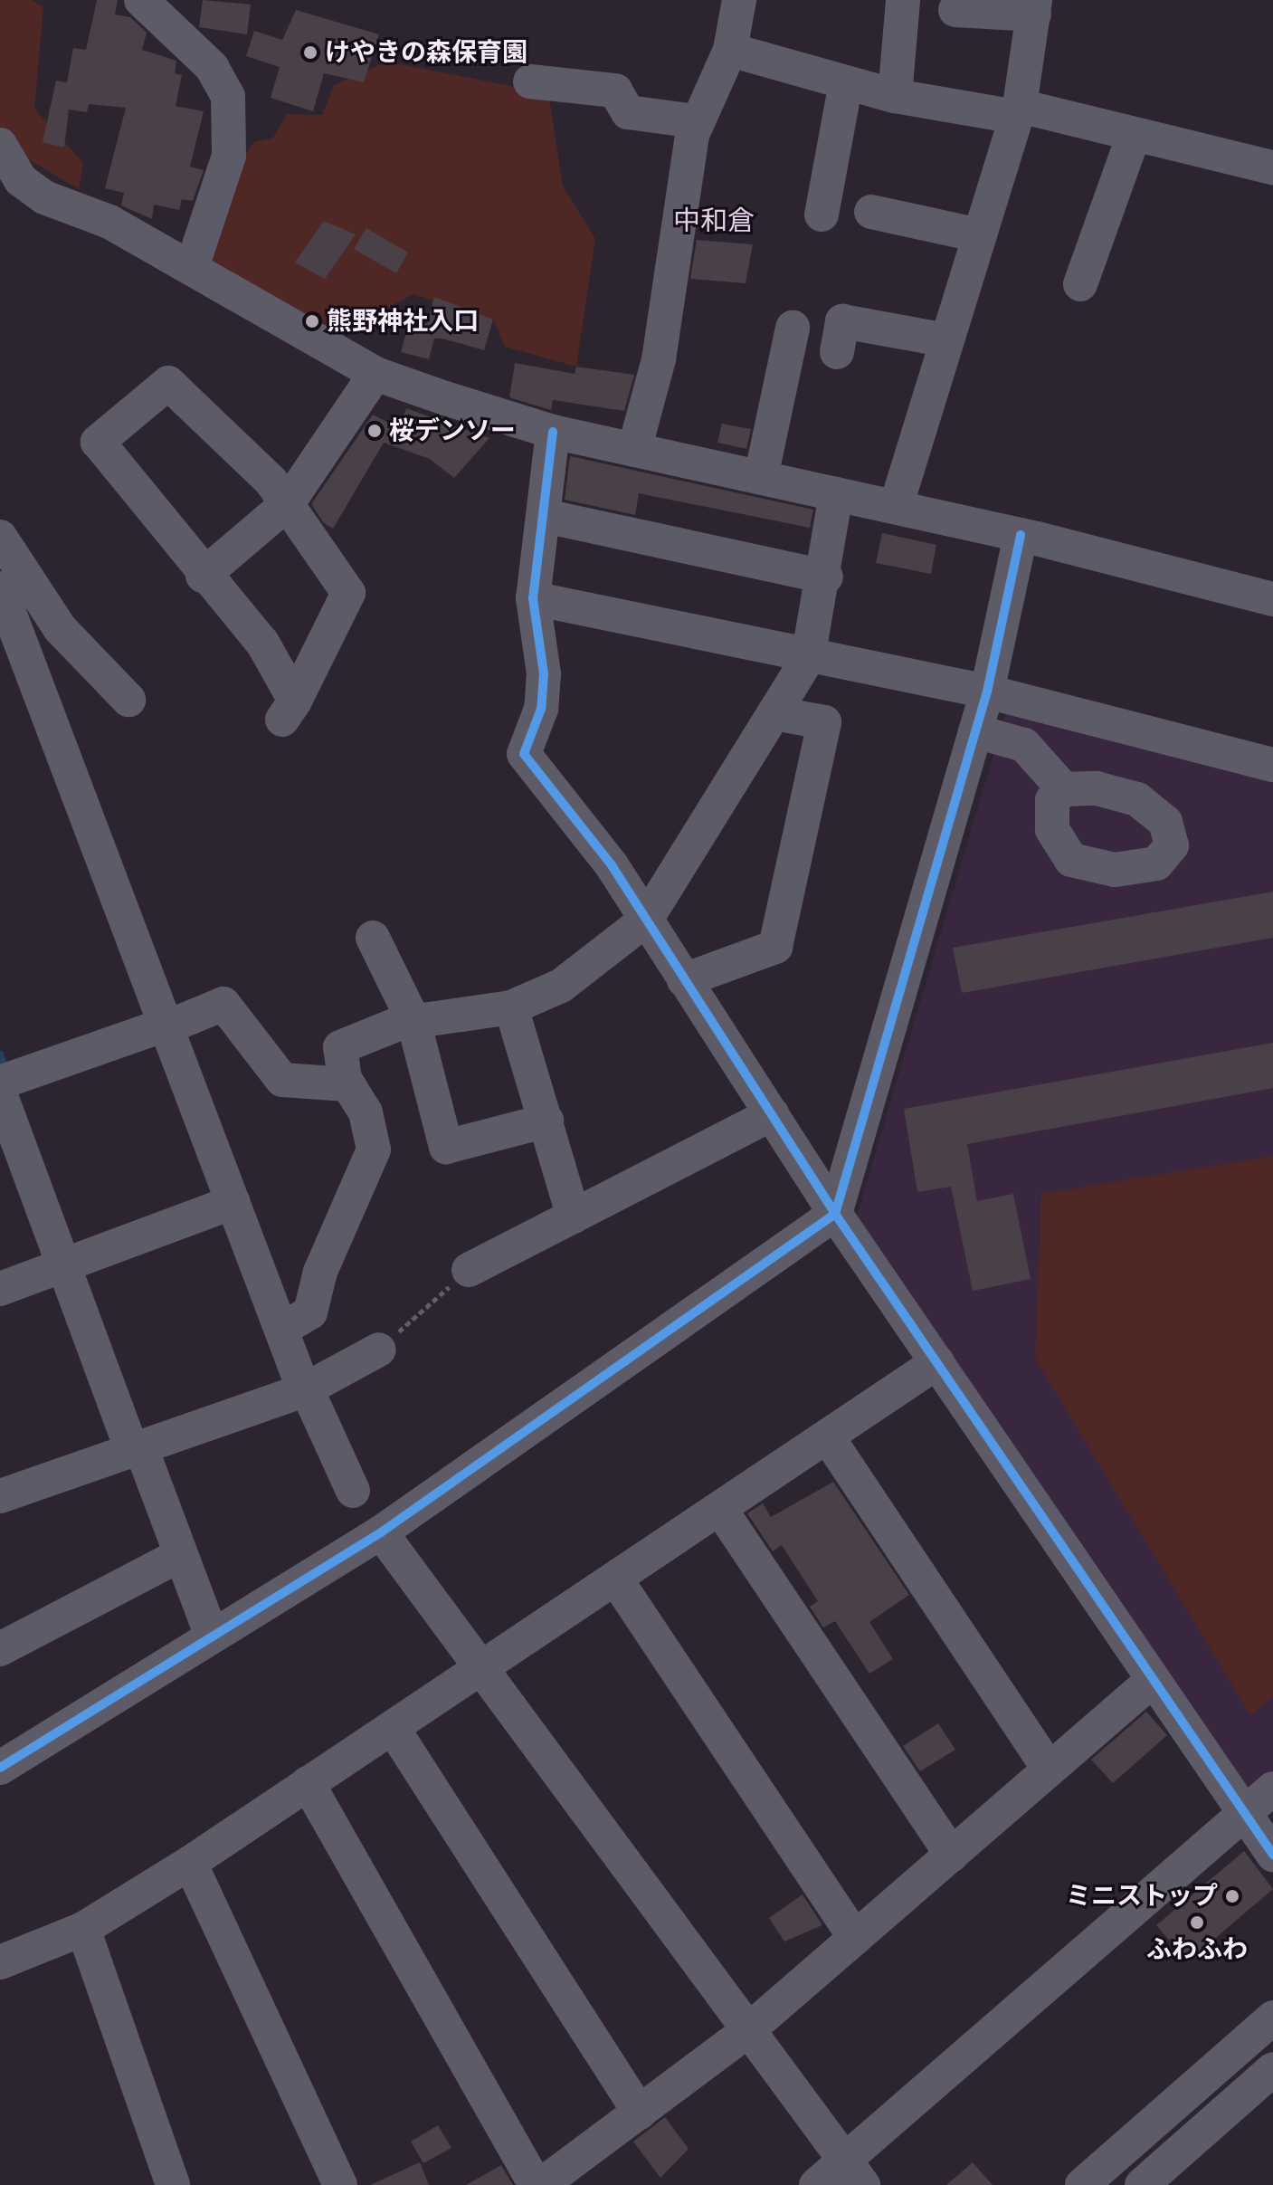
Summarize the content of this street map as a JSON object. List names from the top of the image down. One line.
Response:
{"districts":["中和倉"],"places":["けやきの森保育園","熊野神社入口","桜デンソー","ミニストップ","ふわふわ"]}
